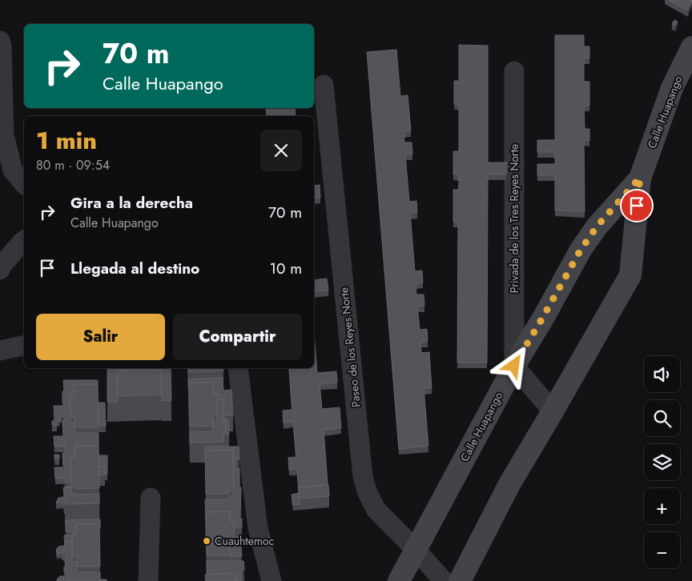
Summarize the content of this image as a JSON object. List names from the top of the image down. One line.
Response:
{"streets":{"main road":["Calle Huapango"],"street":["Privada de los Tres Reyes Norte","Paseo de los Reyes Norte"]},"crossings":[["Calle Huapango","Privada de los Tres Reyes Norte"],["Calle Huapango","Paseo de los Reyes Norte"]],"places":["Cuauhtemoc"],"page":{"turn":["70 m","Calle Huapango"],"heading":["1 min","80 m · 09:54"],"list":[{"name":"Gira a la derecha","note":"Calle Huapango","value":"70 m"},{"name":"Llegada al destino","value":"10 m"}],"buttons":["Salir","Compartir"],"map_buttons":["+","−"]}}
